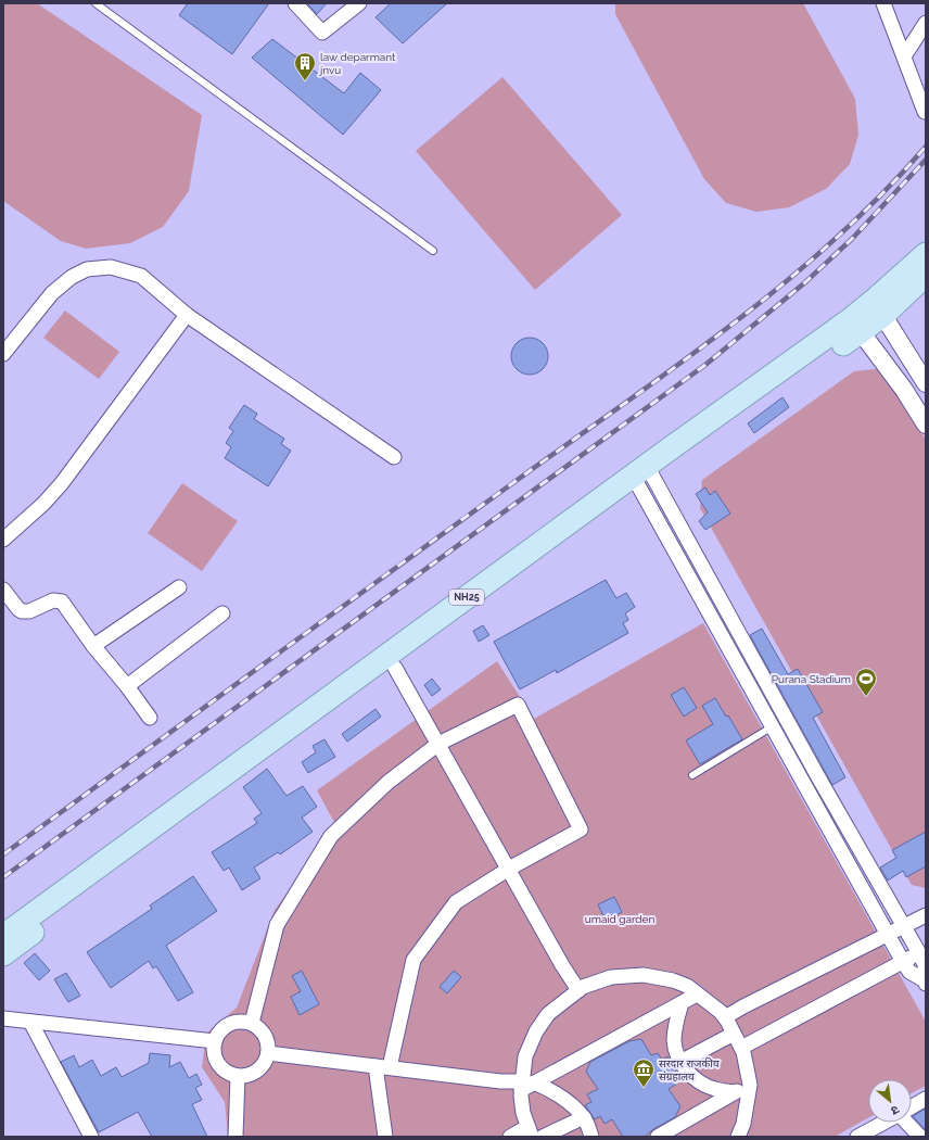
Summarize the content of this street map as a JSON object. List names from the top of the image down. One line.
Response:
{"streets":{"main road":["NH25"]},"parks":["umaid garden"],"places":{"building":["law deparmant jnvu"],"sports":["Purana Stadium"],"museum":["सरदार राजकीय संग्रहालय"]},"north":"bottom right"}
